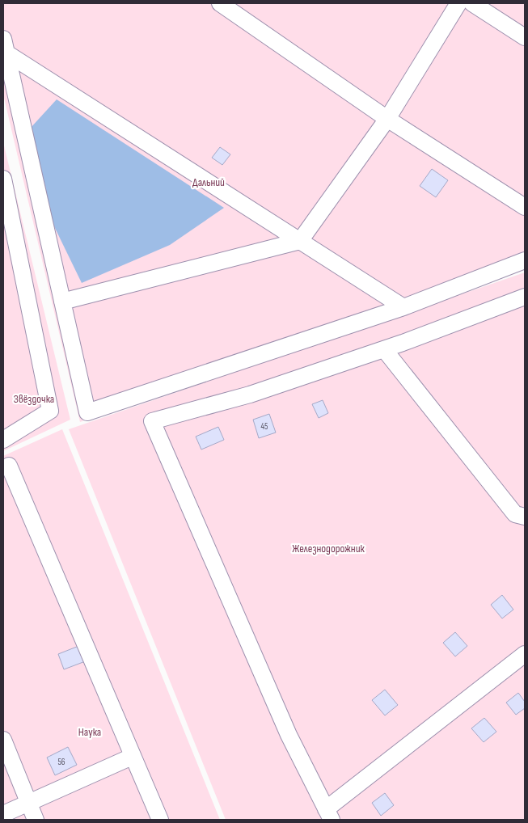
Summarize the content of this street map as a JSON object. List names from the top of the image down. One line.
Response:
{"parks":["Дальний","Звёздочка","Железнодорожник","Наука"],"house_numbers":["45","56"]}
